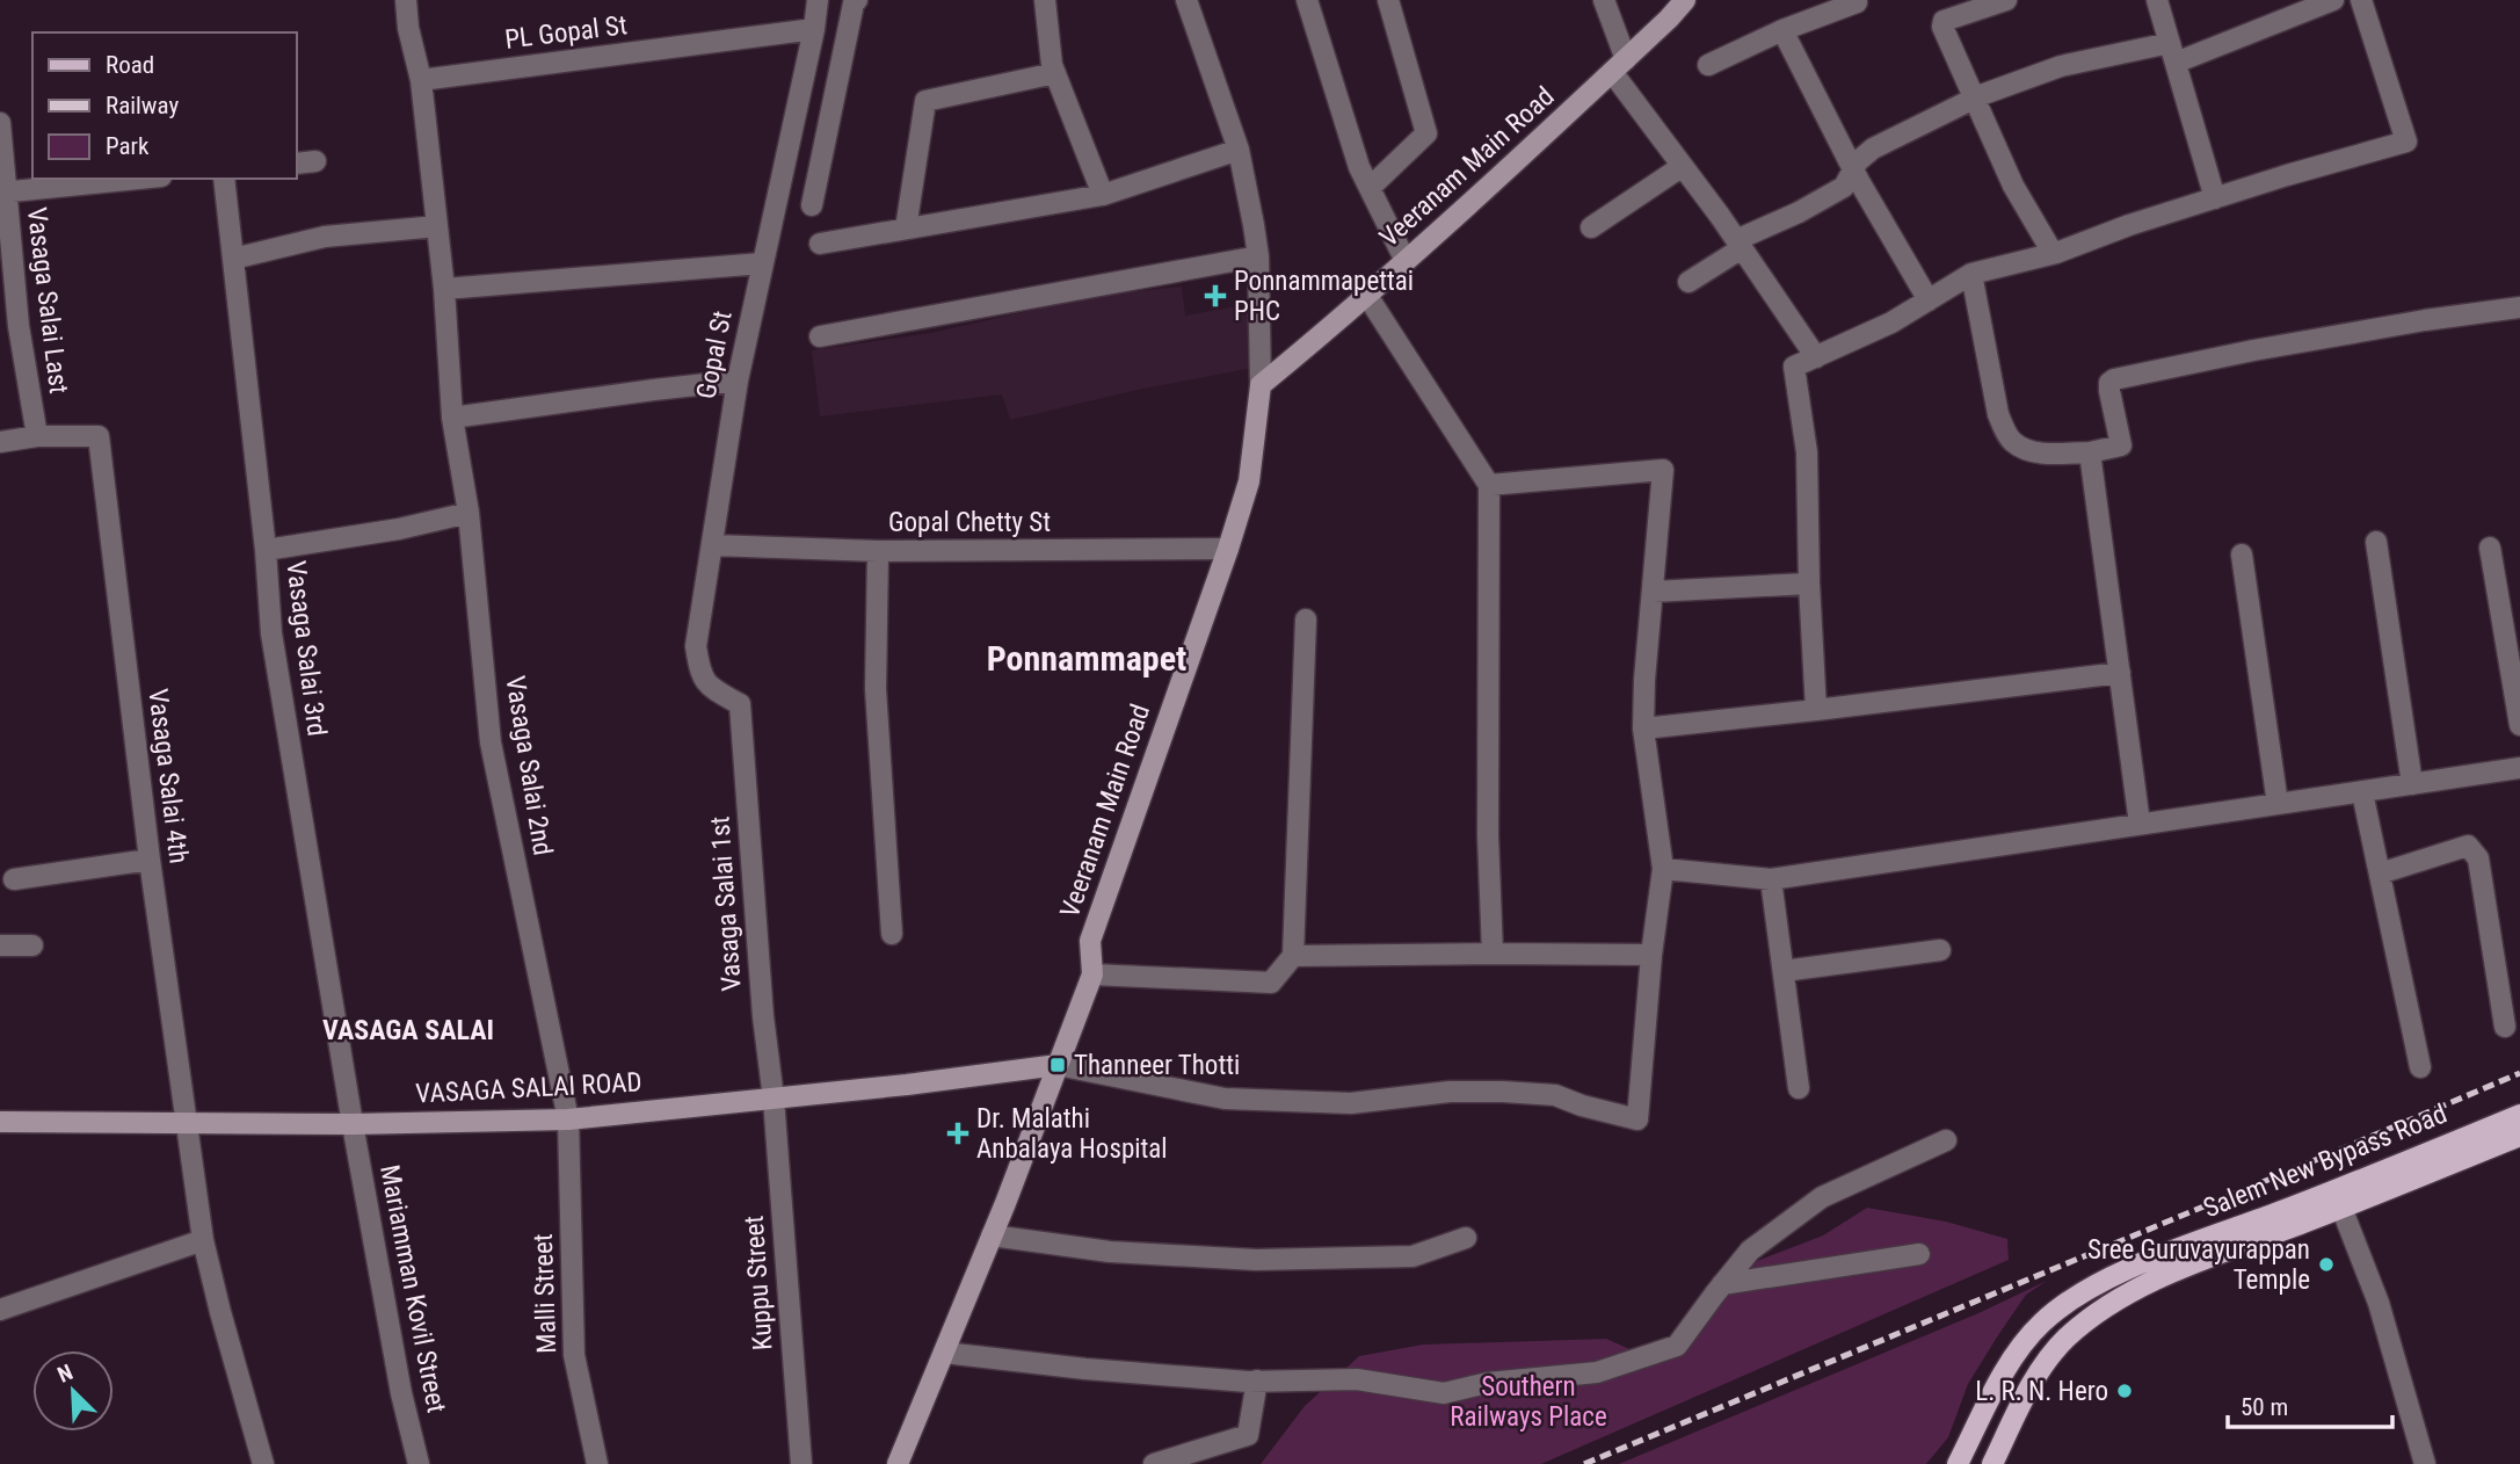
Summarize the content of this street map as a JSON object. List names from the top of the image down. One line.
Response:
{"streets":{"main road":["Veeranam Main Road","VASAGA SALAI ROAD","Salem New Bypass Road"],"street":["PL Gopal St","Vasaga Salai Last","Gopal St","Gopal Chetty St","Vasaga Salai 3rd","Vasaga Salai 2nd","Vasaga Salai 4th","Vasaga Salai 1st","Kuppu Street","Mariamman Kovil Street","Malli Street"]},"crossings":[["PL Gopal St","Gopal St"],["PL Gopal St","Vasaga Salai 2nd"],["Veeranam Main Road","Gopal Chetty St"],["Veeranam Main Road","VASAGA SALAI ROAD"],["Vasaga Salai Last","Vasaga Salai 4th"],["Gopal St","Gopal Chetty St"],["Gopal St","Vasaga Salai 1st"],["Vasaga Salai 3rd","VASAGA SALAI ROAD"],["Vasaga Salai 3rd","Mariamman Kovil Street"],["Vasaga Salai 2nd","VASAGA SALAI ROAD"],["Vasaga Salai 2nd","Malli Street"],["Vasaga Salai 4th","VASAGA SALAI ROAD"],["Vasaga Salai 1st","VASAGA SALAI ROAD"],["Vasaga Salai 1st","Kuppu Street"],["VASAGA SALAI ROAD","Kuppu Street"],["VASAGA SALAI ROAD","Mariamman Kovil Street"],["VASAGA SALAI ROAD","Malli Street"]],"districts":["Ponnammapet","VASAGA SALAI"],"parks":["Southern Railways Place"],"places":{"health":["Ponnammapettai PHC","Dr. Malathi Anbalaya Hospital"],"transit":["Thanneer Thotti"],"other":["Sree Guruvayurappan Temple","L. R. N. Hero"]},"legend":["Road","Railway","Park"],"scale_bar":"50 m","north":"top left"}
